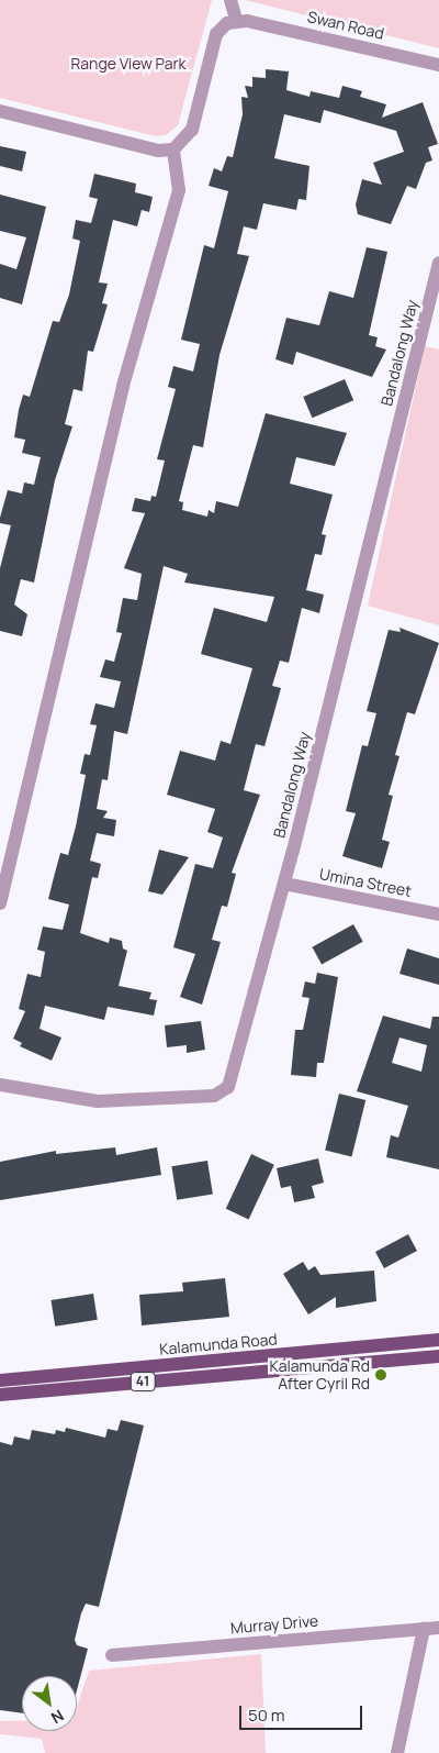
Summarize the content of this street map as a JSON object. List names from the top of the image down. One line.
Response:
{"streets":{"main road":["Kalamunda Road","41"],"street":["Swan Road","Bandalong Way","Umina Street","Murray Drive"]},"crossings":[["Bandalong Way","Umina Street"]],"parks":["Range View Park"],"places":["Kalamunda Rd After Cyril Rd"],"scale_bar":"50 m","north":"bottom right"}
